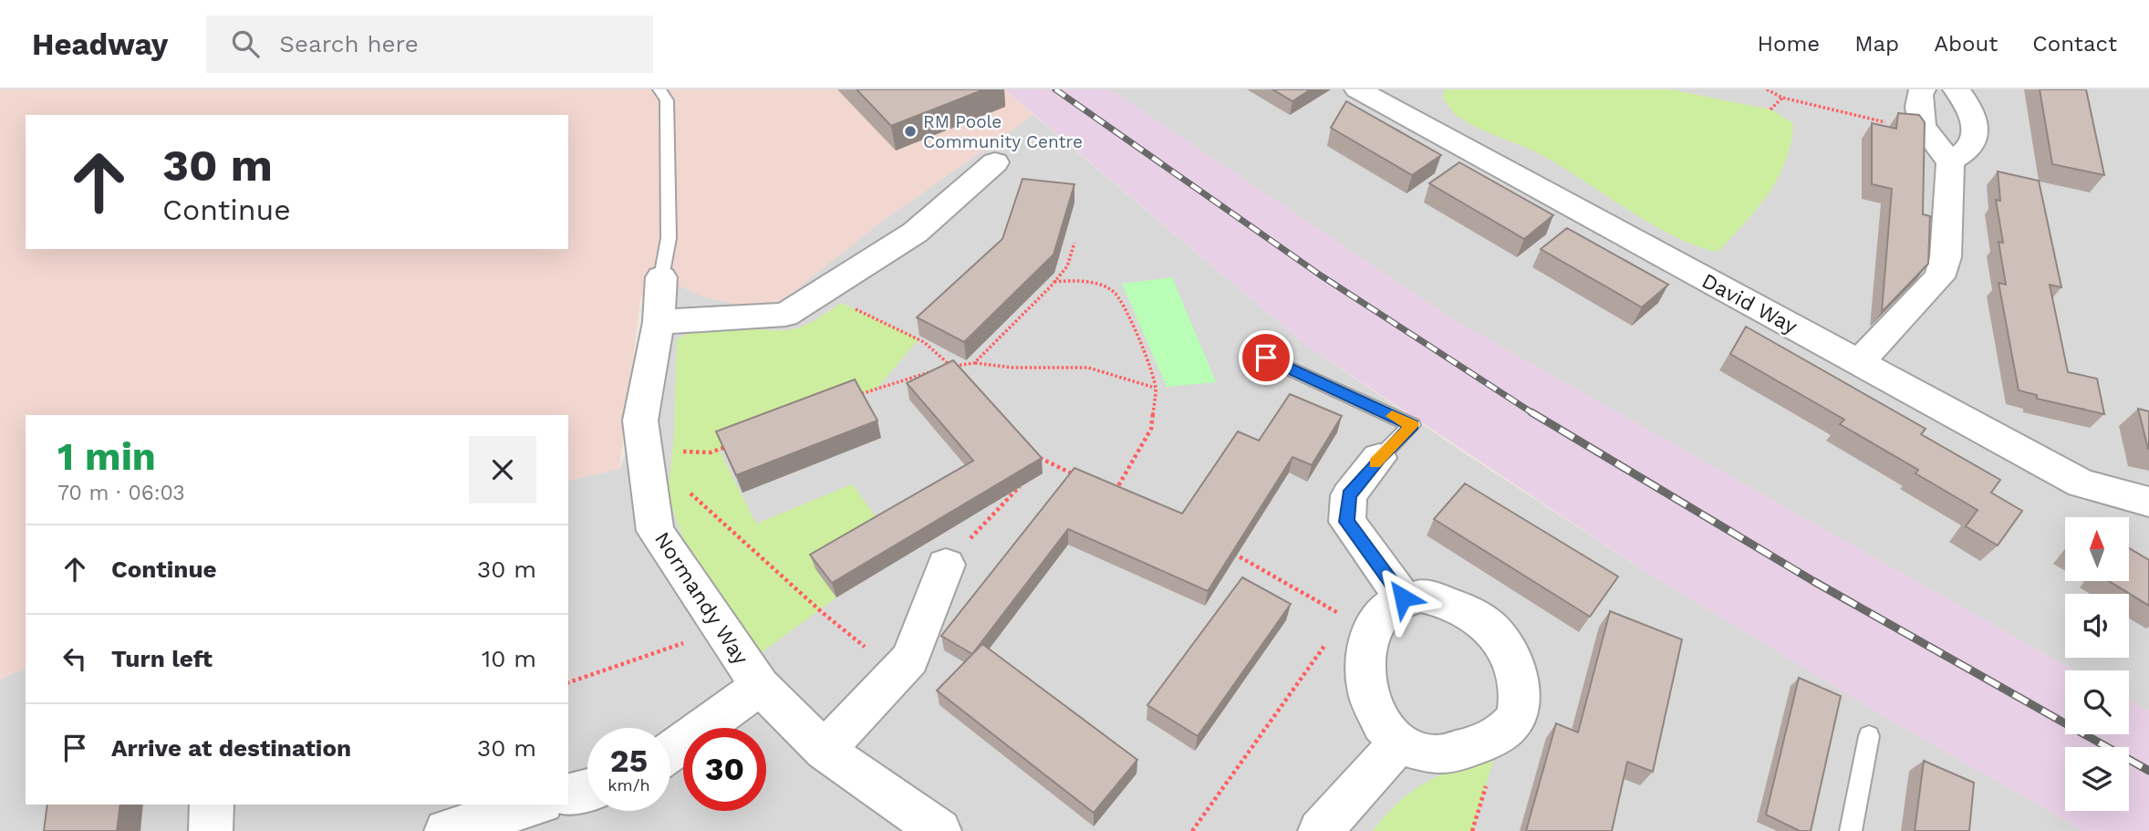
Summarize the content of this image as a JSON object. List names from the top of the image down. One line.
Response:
{"streets":{"street":["David Way","Normandy Way"]},"places":["RM Poole Community Centre"],"north":"top","page":{"header":"Headway","search":"Search here","nav":["Home","Map","About","Contact"],"turn":["30 m","Continue"],"heading":["1 min","70 m · 06:03"],"list":[{"name":"Continue","value":"30 m"},{"name":"Turn left","value":"10 m"},{"name":"Arrive at destination","value":"30 m"}],"speed":"25 km/h","limit":"30"}}
